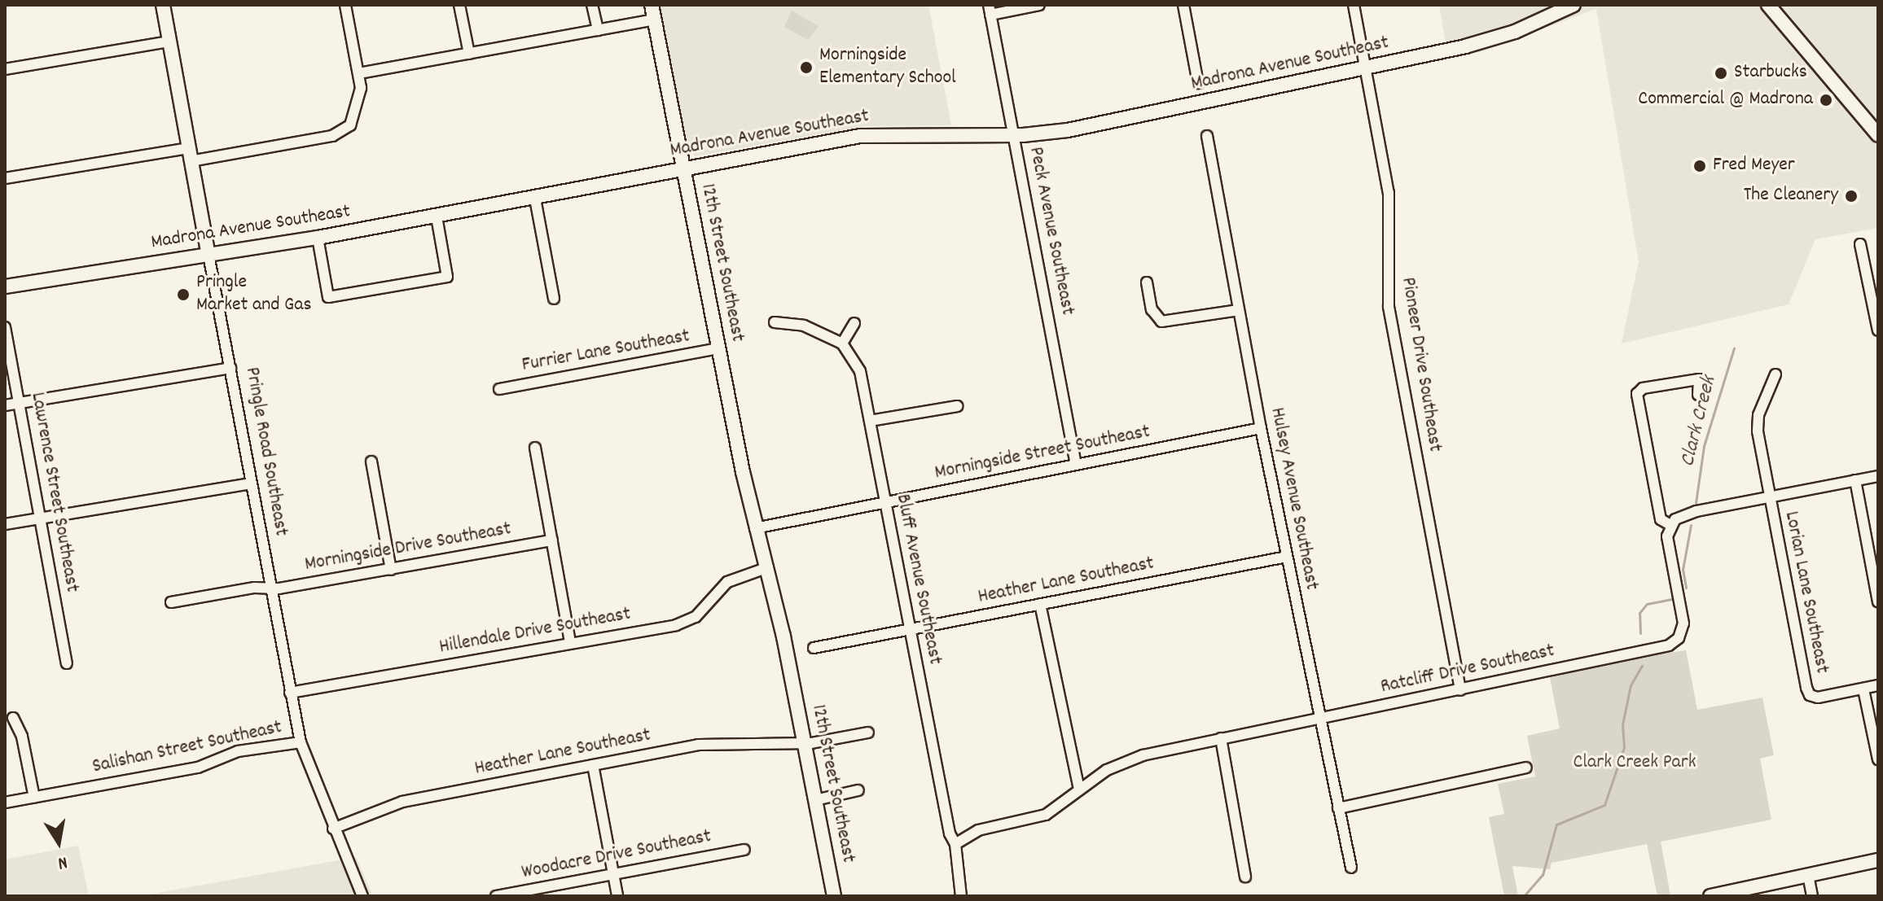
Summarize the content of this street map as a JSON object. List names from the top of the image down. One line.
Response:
{"streets":{"main road":["Madrona Avenue Southeast","12th Street Southeast","Pringle Road Southeast"],"street":["Peck Avenue Southeast","Furrier Lane Southeast","Pioneer Drive Southeast","Morningside Street Southeast","Lawrence Street Southeast","Hulsey Avenue Southeast","Morningside Drive Southeast","Bluff Avenue Southeast","Heather Lane Southeast","Lorian Lane Southeast","Hillendale Drive Southeast","Ratcliff Drive Southeast","Salishan Street Southeast","Woodacre Drive Southeast"]},"crossings":[["Madrona Avenue Southeast","Peck Avenue Southeast"],["Madrona Avenue Southeast","12th Street Southeast"],["Madrona Avenue Southeast","Pioneer Drive Southeast"],["Madrona Avenue Southeast","Pringle Road Southeast"],["Peck Avenue Southeast","Morningside Street Southeast"],["12th Street Southeast","Furrier Lane Southeast"],["12th Street Southeast","Morningside Street Southeast"],["12th Street Southeast","Heather Lane Southeast"],["12th Street Southeast","Hillendale Drive Southeast"],["Pioneer Drive Southeast","Ratcliff Drive Southeast"],["Pringle Road Southeast","Morningside Drive Southeast"],["Pringle Road Southeast","Heather Lane Southeast"],["Pringle Road Southeast","Hillendale Drive Southeast"],["Pringle Road Southeast","Salishan Street Southeast"],["Morningside Street Southeast","Hulsey Avenue Southeast"],["Morningside Street Southeast","Bluff Avenue Southeast"],["Hulsey Avenue Southeast","Heather Lane Southeast"],["Hulsey Avenue Southeast","Ratcliff Drive Southeast"],["Bluff Avenue Southeast","Heather Lane Southeast"],["Bluff Avenue Southeast","Ratcliff Drive Southeast"]],"water":["Clark Creek"],"parks":["Clark Creek Park"],"places":["Morningside Elementary School","Starbucks","Commercial @ Madrona","Fred Meyer","The Cleanery","Pringle Market and Gas"],"north":"bottom"}
